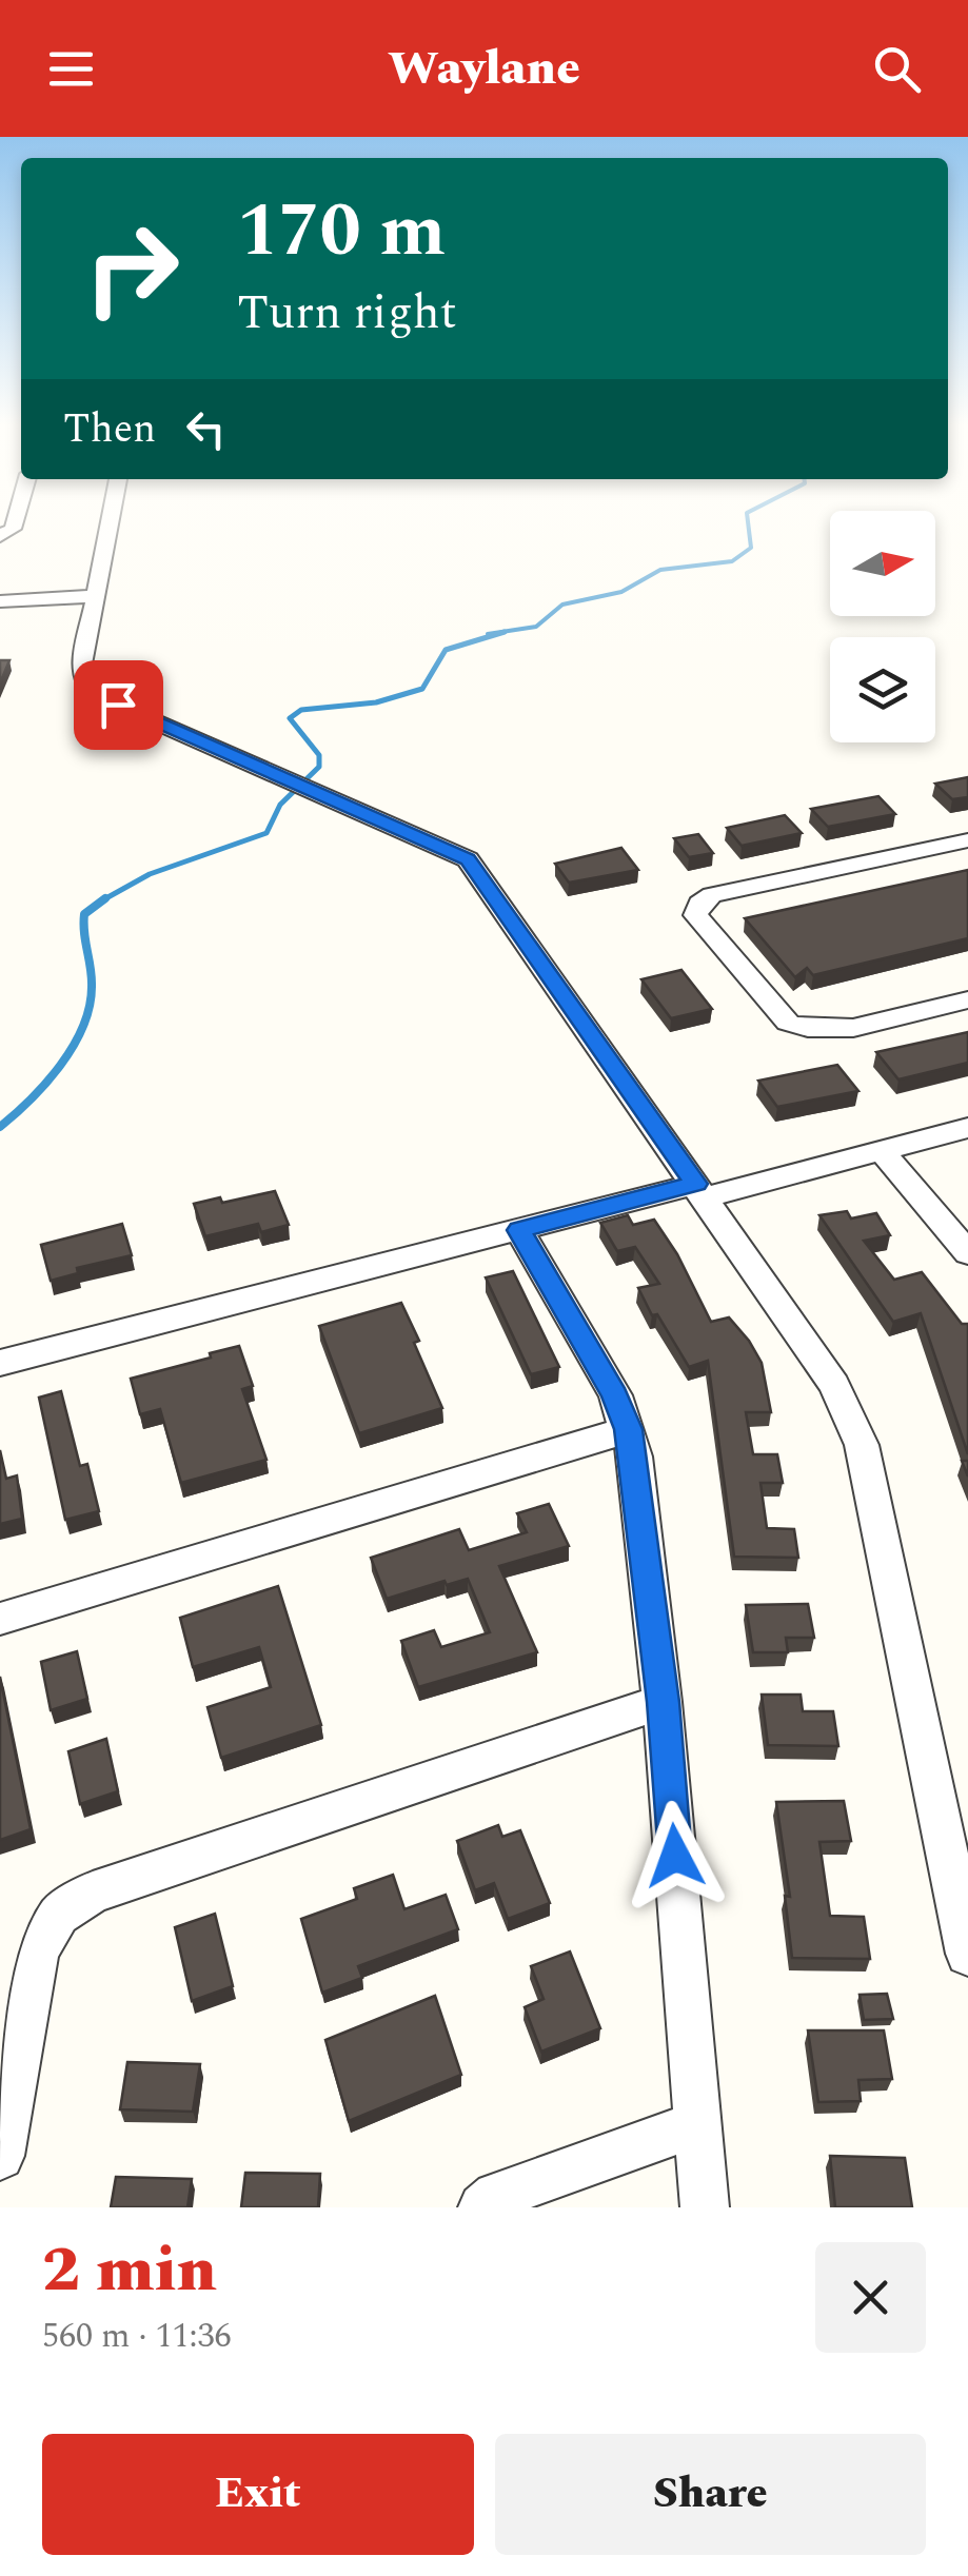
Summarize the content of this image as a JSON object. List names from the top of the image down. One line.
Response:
{"north":"right","page":{"header":"Waylane","turn":["170 m","Turn right"],"then":"Then","heading":["2 min","560 m · 11:36"],"buttons":["Exit","Share"]}}
